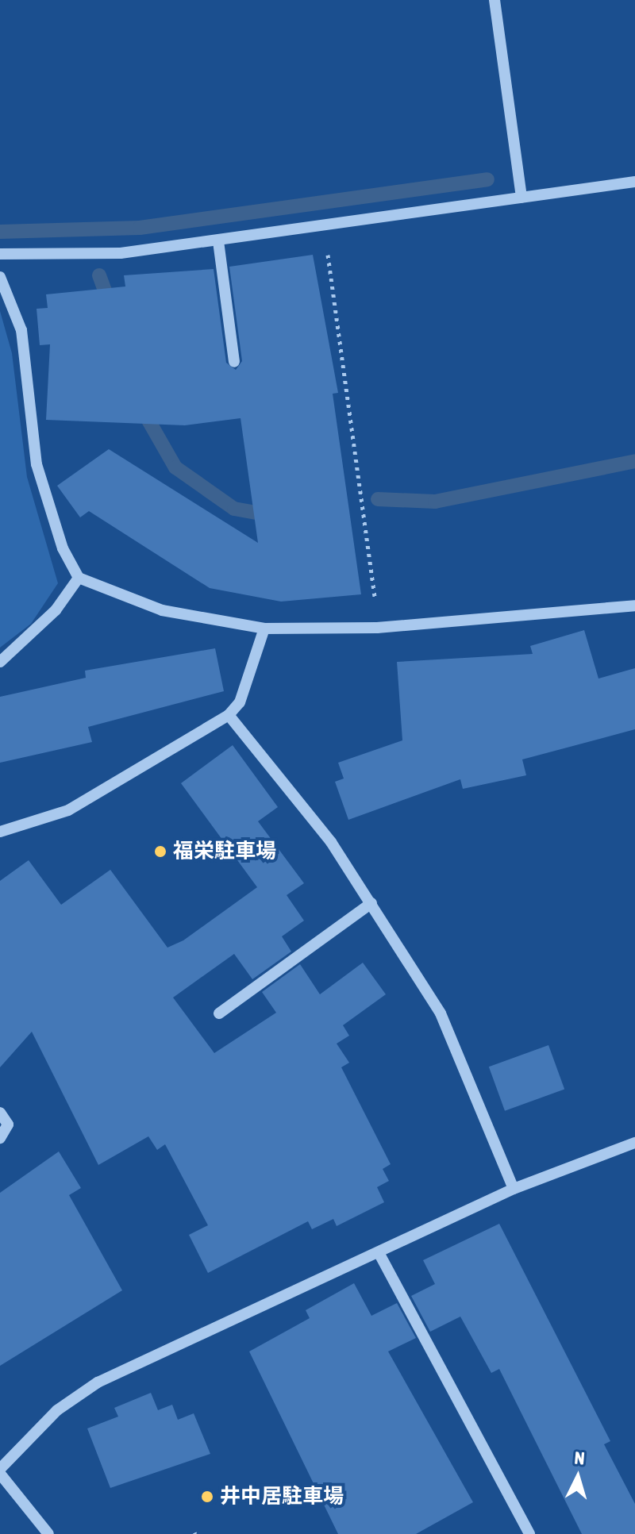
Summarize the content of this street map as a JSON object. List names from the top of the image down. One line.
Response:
{"places":["福栄駐車場","井中居駐車場"],"north":"top"}
